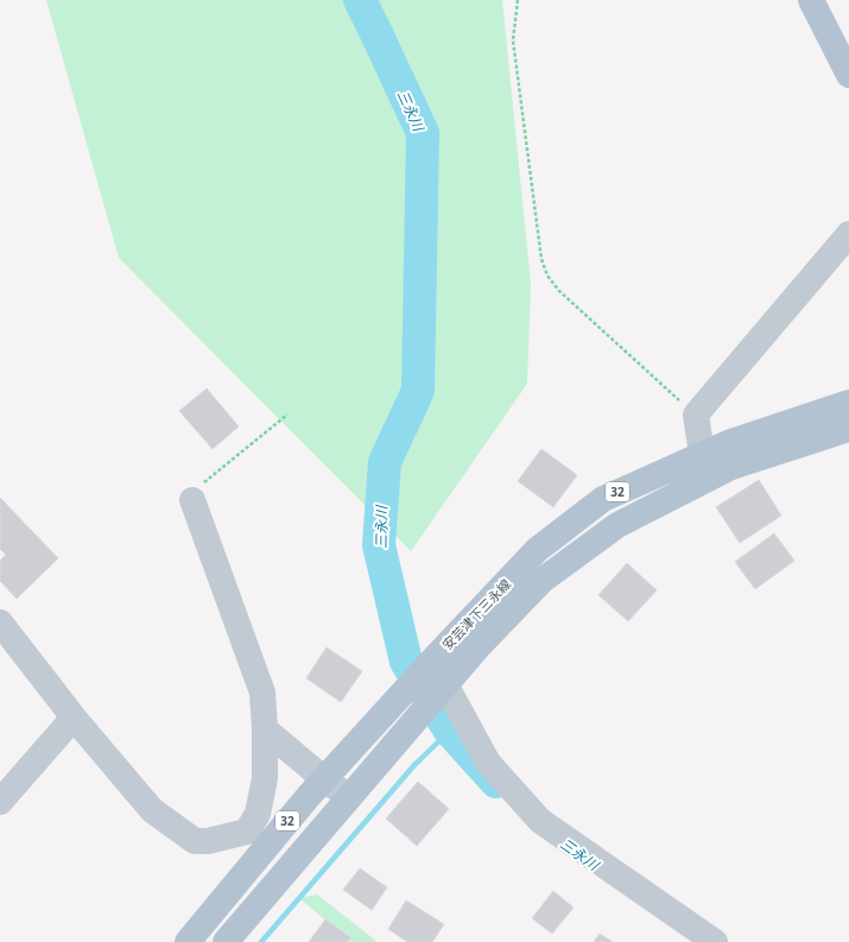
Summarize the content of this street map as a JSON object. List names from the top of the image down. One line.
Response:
{"streets":{"main road":["32","安芸津下三永線"]},"water":["三永川"]}
